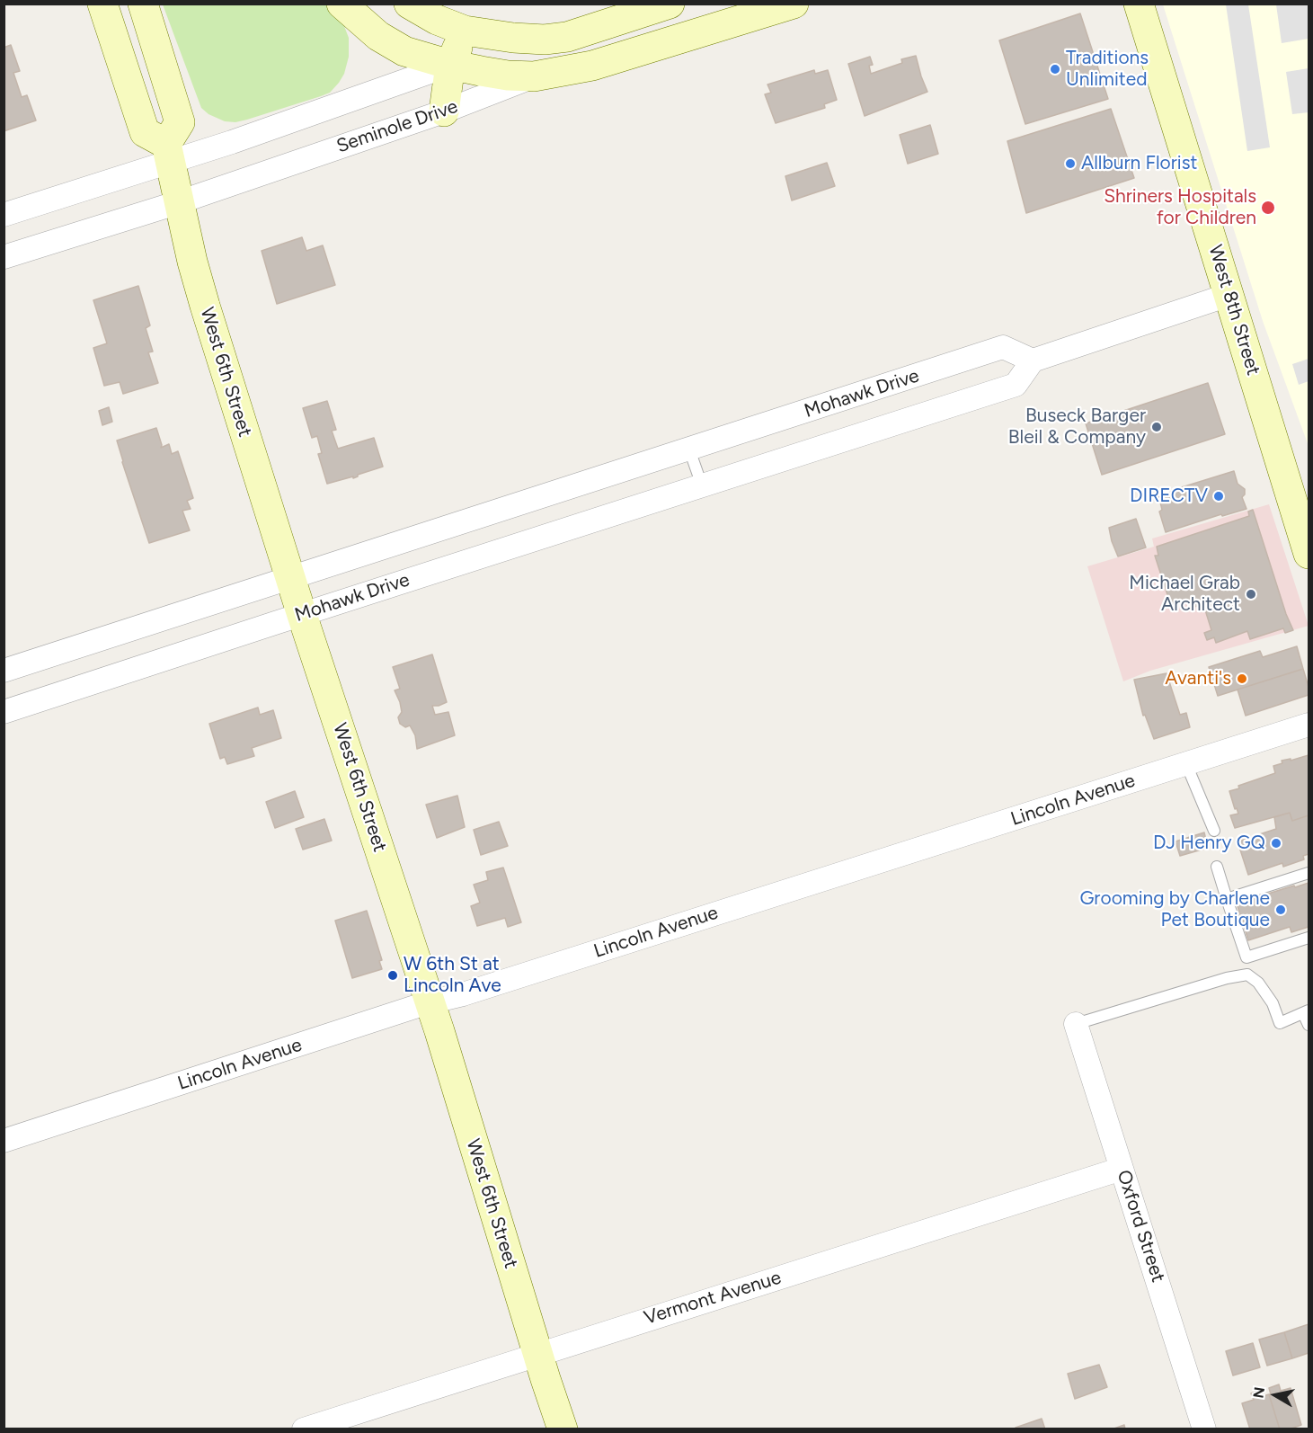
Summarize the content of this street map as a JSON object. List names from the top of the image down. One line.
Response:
{"streets":{"street":["Seminole Drive","West 8th Street","West 6th Street","Mohawk Drive","Lincoln Avenue","Oxford Street","Vermont Avenue"]},"crossings":[["Seminole Drive","West 6th Street"],["West 6th Street","Mohawk Drive"],["West 6th Street","Lincoln Avenue"],["West 6th Street","Vermont Avenue"],["Oxford Street","Vermont Avenue"]],"places":["Traditions Unlimited","Allburn Florist","Shriners Hospitals for Children","Buseck Barger Bleil & Company","DIRECTV","Michael Grab Architect","Avanti's","DJ Henry GQ","Grooming by Charlene Pet Boutique","W 6th St at Lincoln Ave"],"north":"left"}
